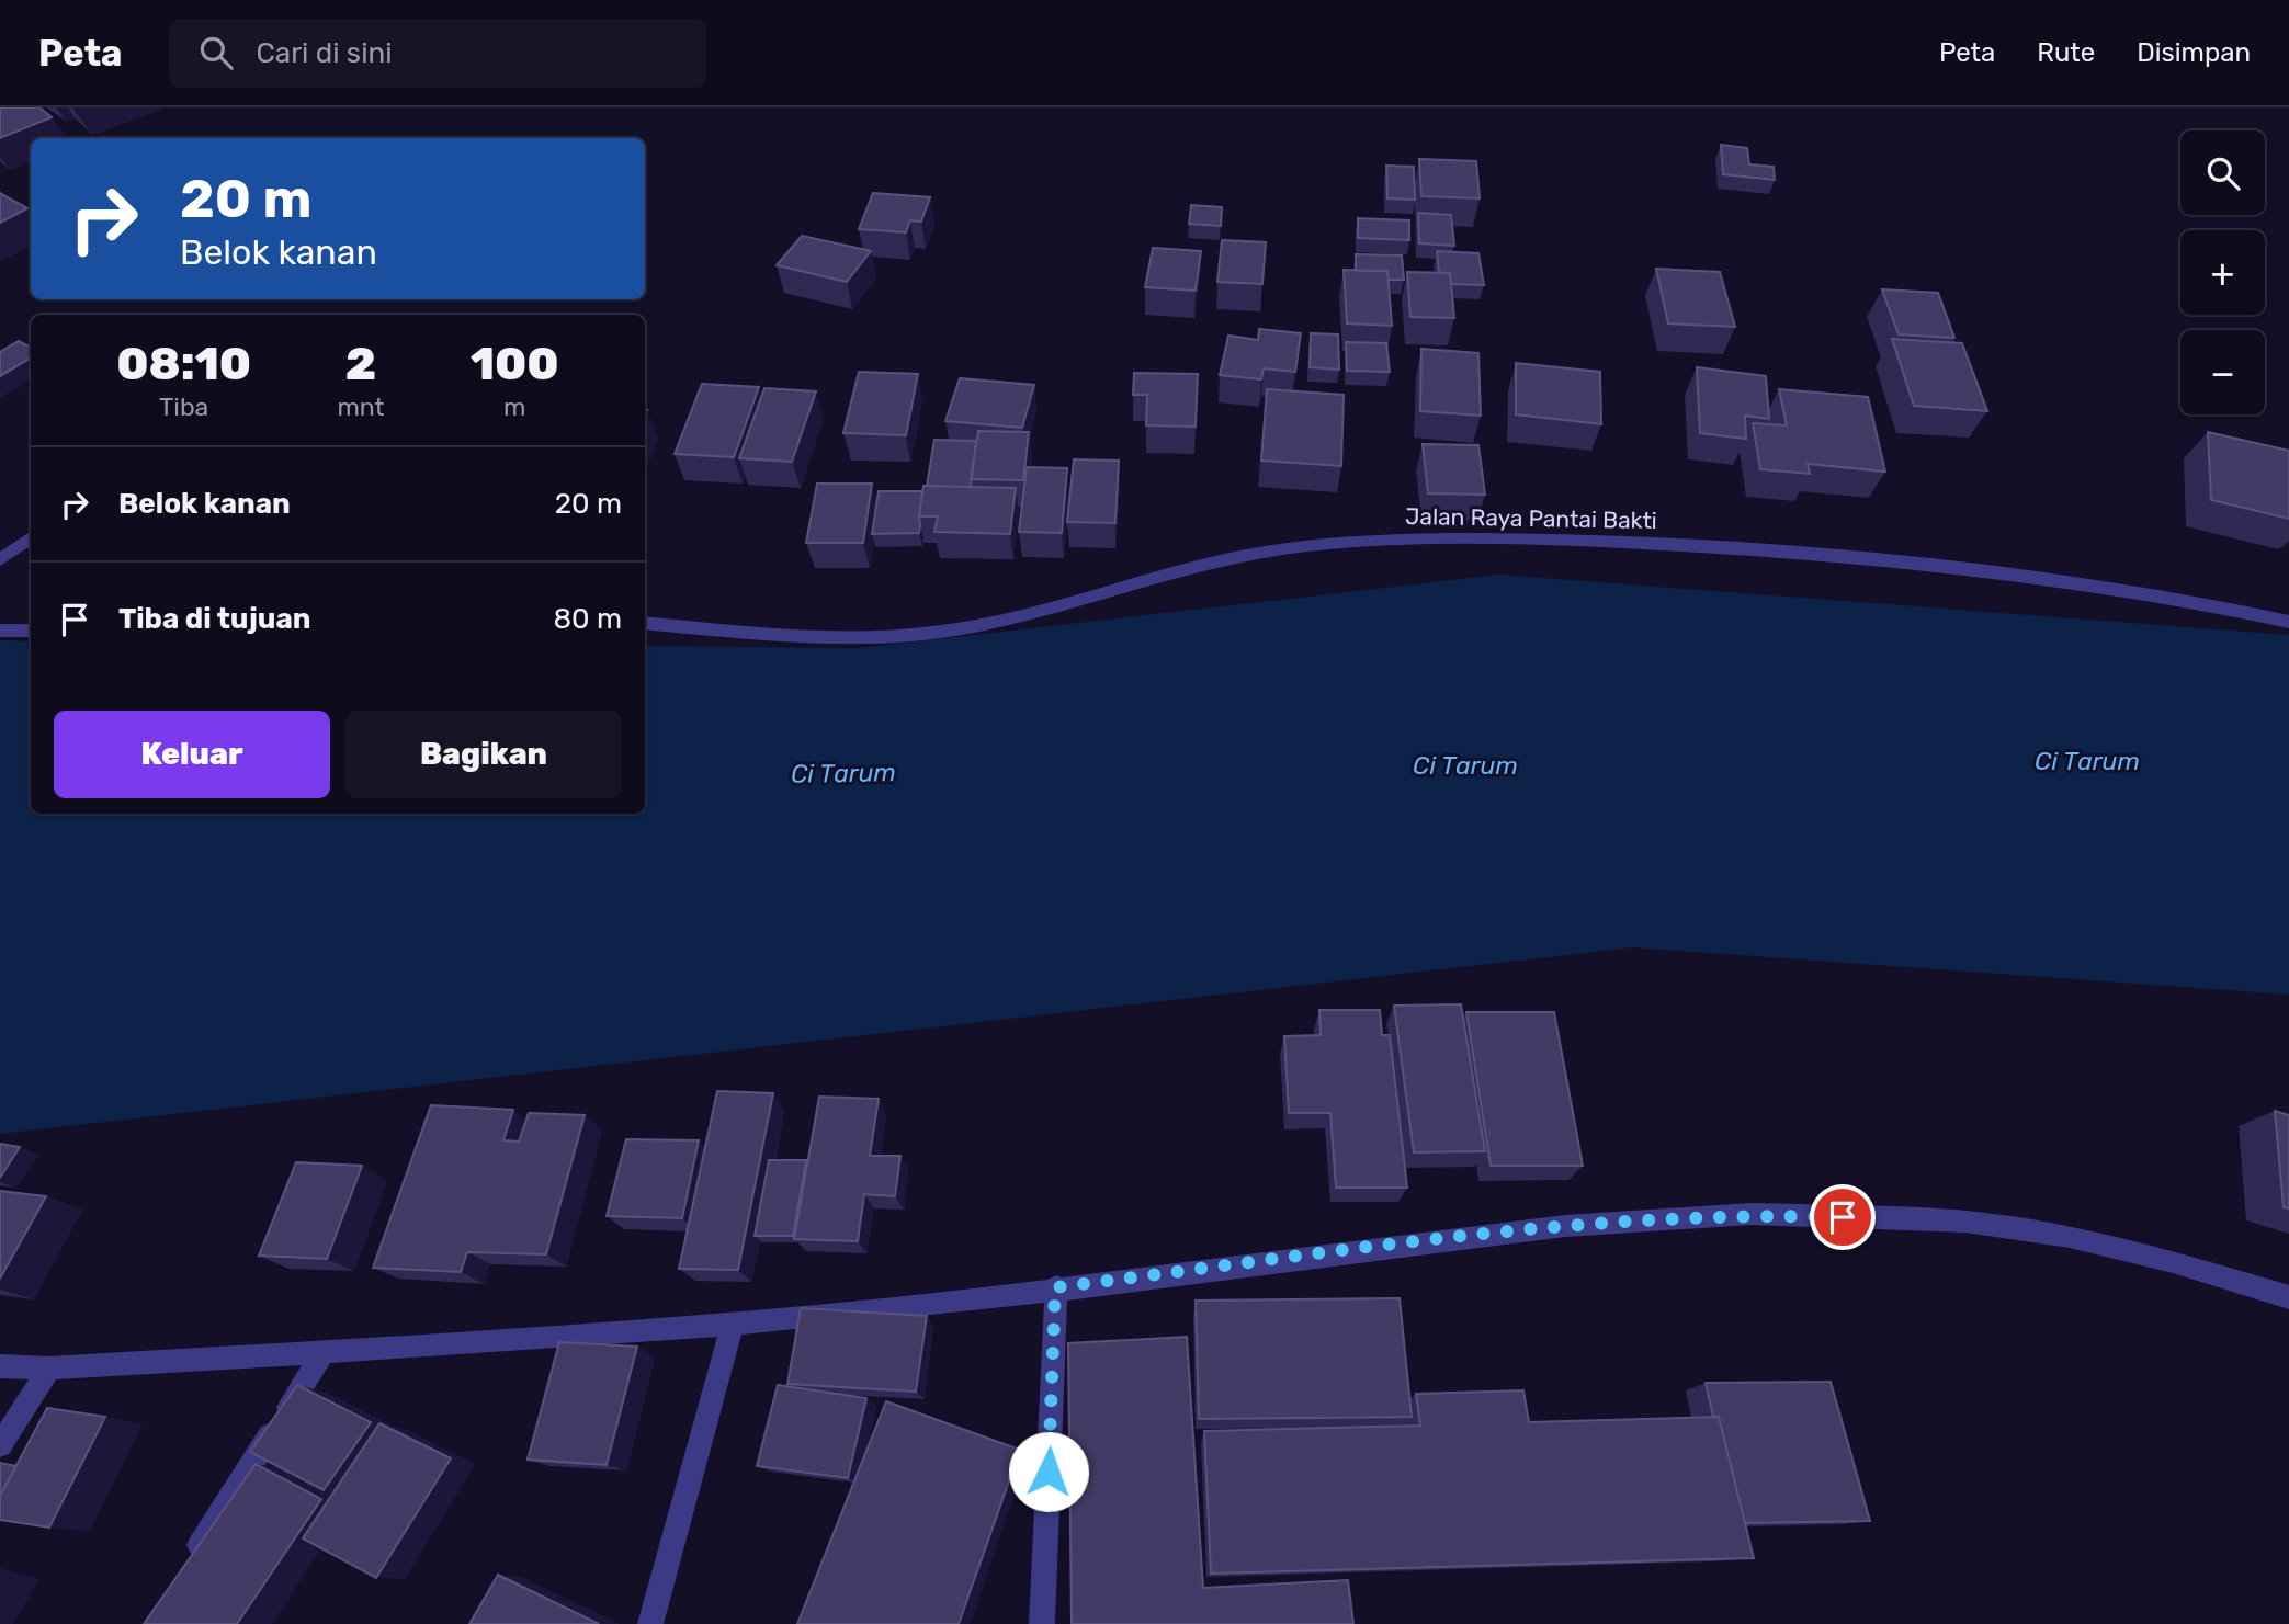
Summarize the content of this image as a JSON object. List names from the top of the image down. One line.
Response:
{"streets":{"street":["Jalan Raya Pantai Bakti"]},"water":["Ci Tarum"],"page":{"header":"Peta","search":"Cari di sini","nav":["Peta","Rute","Disimpan"],"map_buttons":["+","−"],"turn":["20 m","Belok kanan"],"eta":["08:10","Tiba","2","mnt","100","m"],"list":[{"name":"Belok kanan","value":"20 m"},{"name":"Tiba di tujuan","value":"80 m"}],"buttons":["Keluar","Bagikan"]}}
